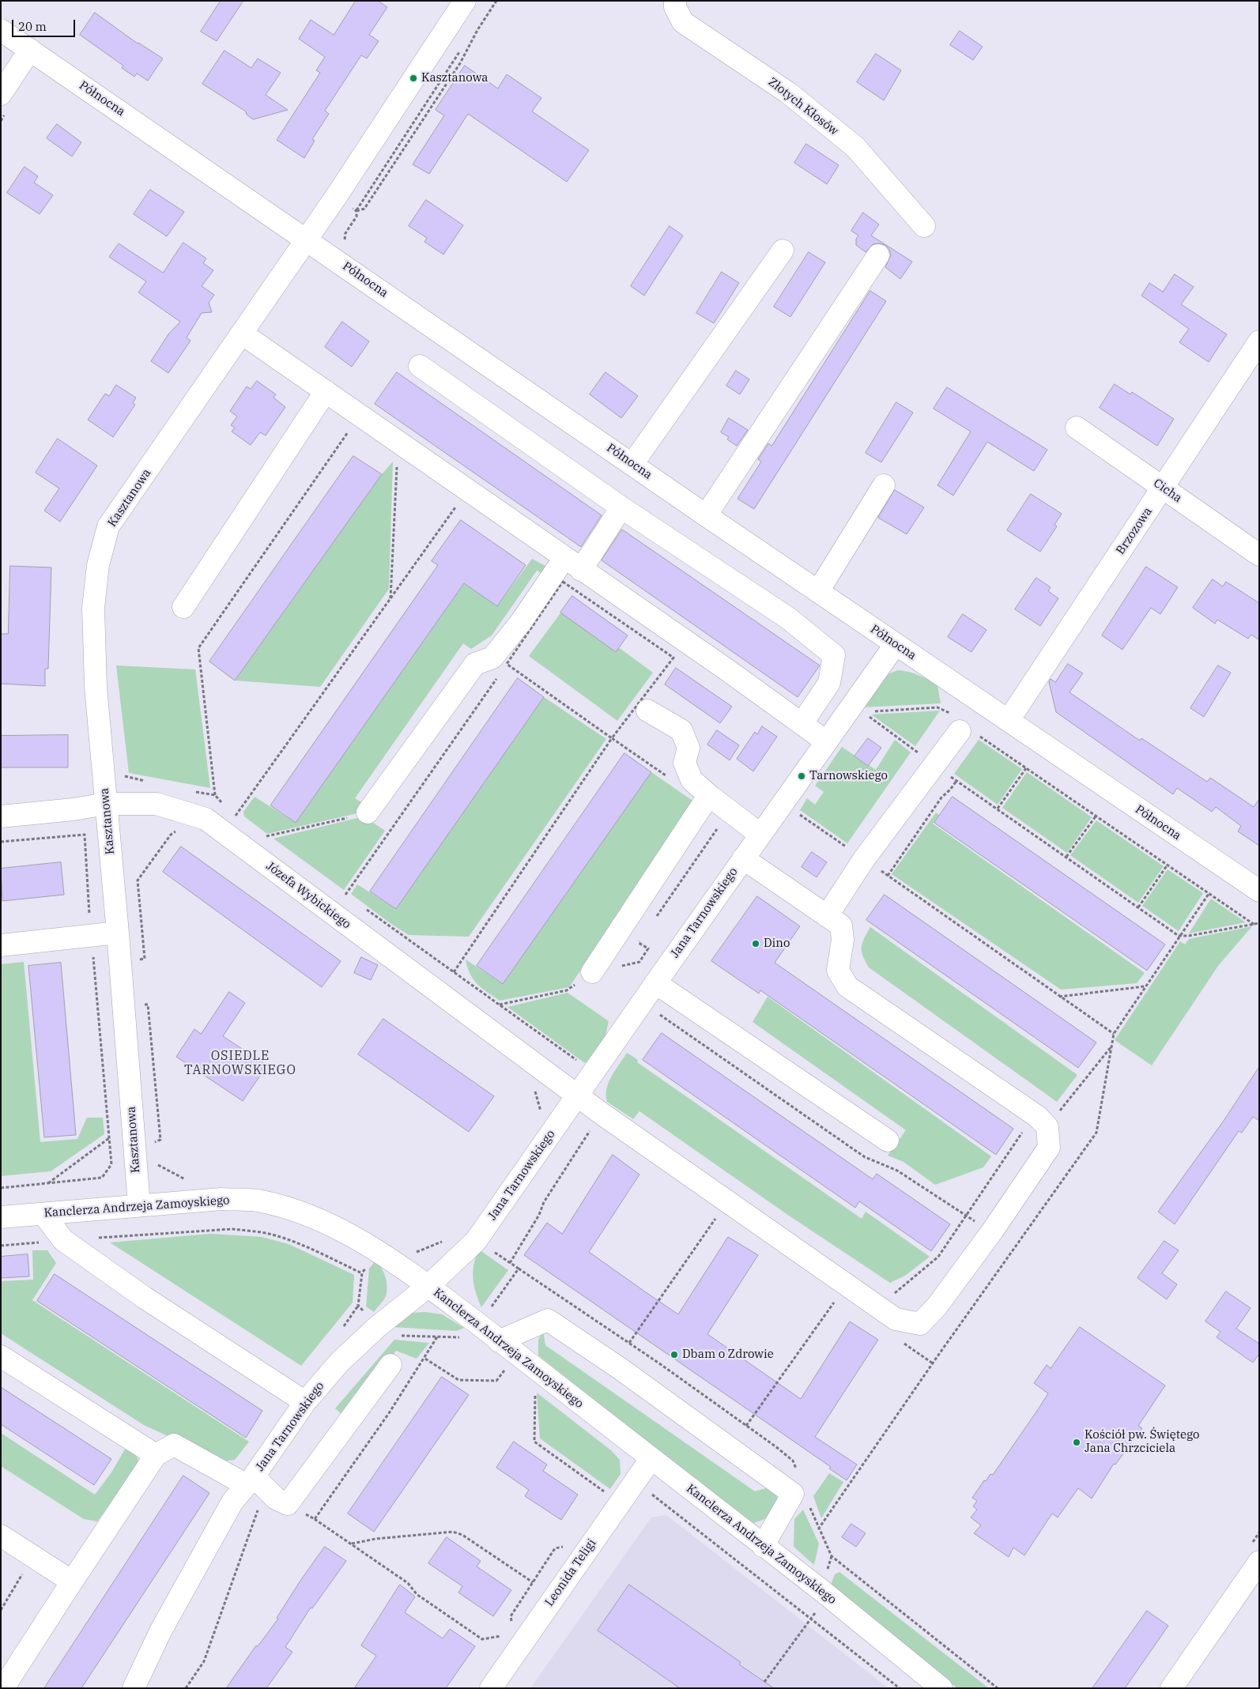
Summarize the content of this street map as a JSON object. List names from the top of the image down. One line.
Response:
{"streets":{"street":["Północna","Złotych Kłosów","Cicha","Kasztanowa","Brzozowa","Józefa Wybickiego","Jana Tarnowskiego","Kanclerza Andrzeja Zamoyskiego","Leonida Teligi"]},"crossings":[["Północna","Kasztanowa"],["Północna","Brzozowa"],["Północna","Jana Tarnowskiego"],["Cicha","Brzozowa"],["Kasztanowa","Józefa Wybickiego"],["Kasztanowa","Kanclerza Andrzeja Zamoyskiego"],["Józefa Wybickiego","Jana Tarnowskiego"],["Jana Tarnowskiego","Kanclerza Andrzeja Zamoyskiego"],["Kanclerza Andrzeja Zamoyskiego","Leonida Teligi"]],"districts":["OSIEDLE TARNOWSKIEGO"],"places":["Kasztanowa","Tarnowskiego","Dino","Dbam o Zdrowie","Kościół pw. Świętego Jana Chrzciciela"],"scale_bar":"20 m"}
